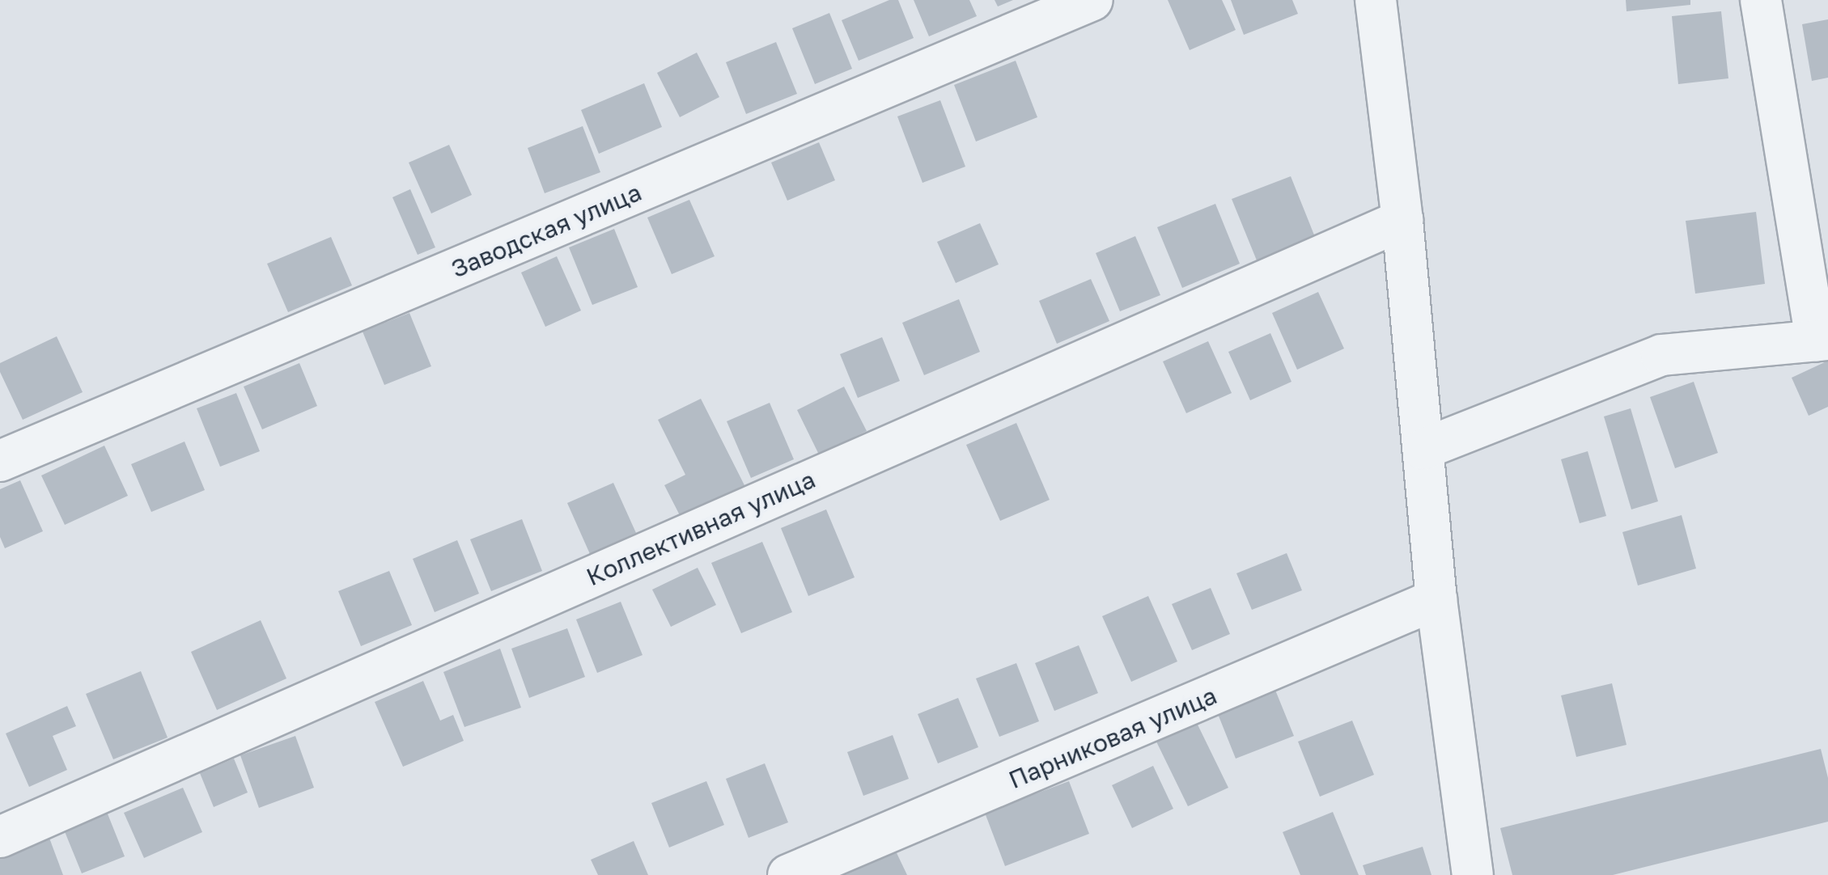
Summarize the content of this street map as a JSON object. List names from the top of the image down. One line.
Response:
{"streets":{"street":["Заводская улица","Коллективная улица","Парниковая улица"]}}
